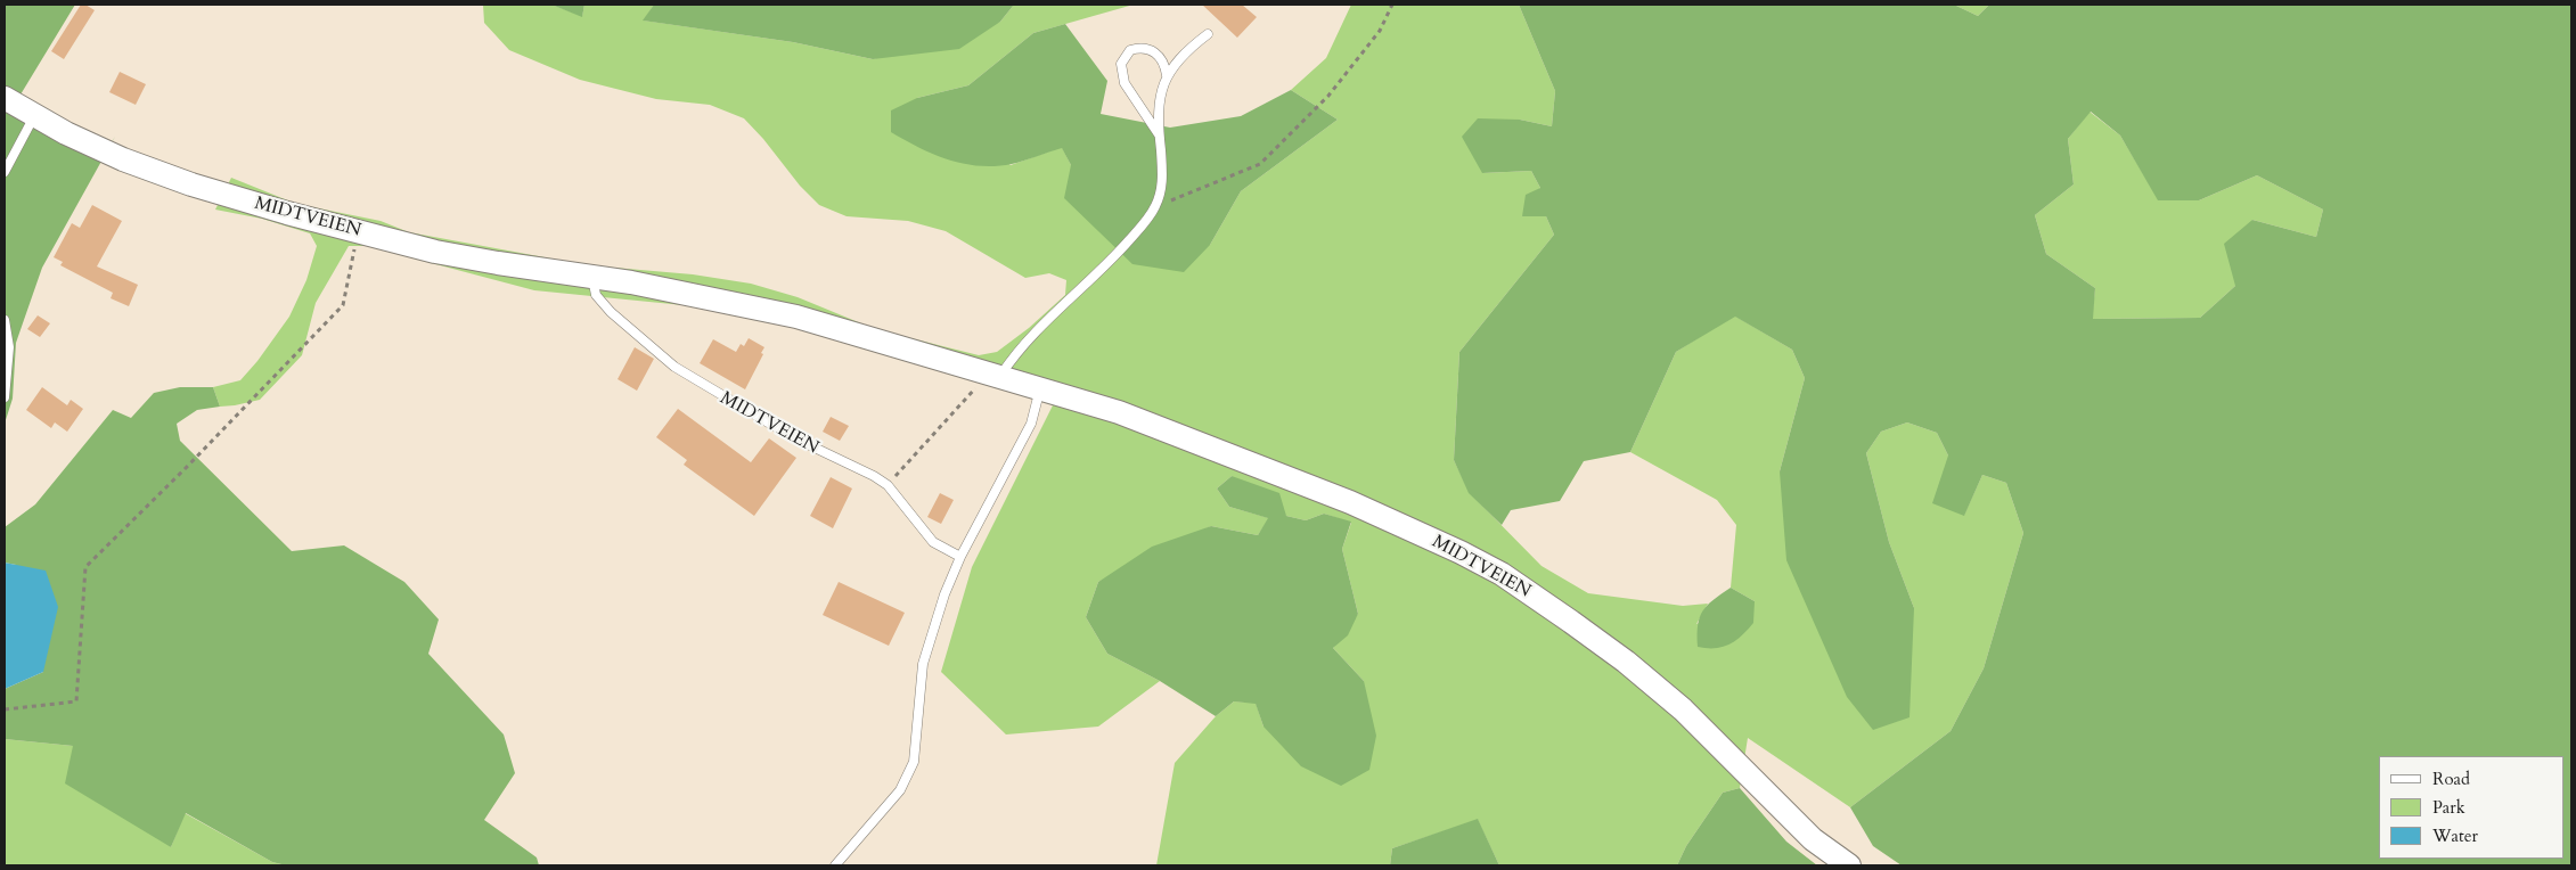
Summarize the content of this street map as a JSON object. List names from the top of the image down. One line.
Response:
{"streets":{"main road":["MIDTVEIEN"]},"legend":["Road","Park","Water"]}
